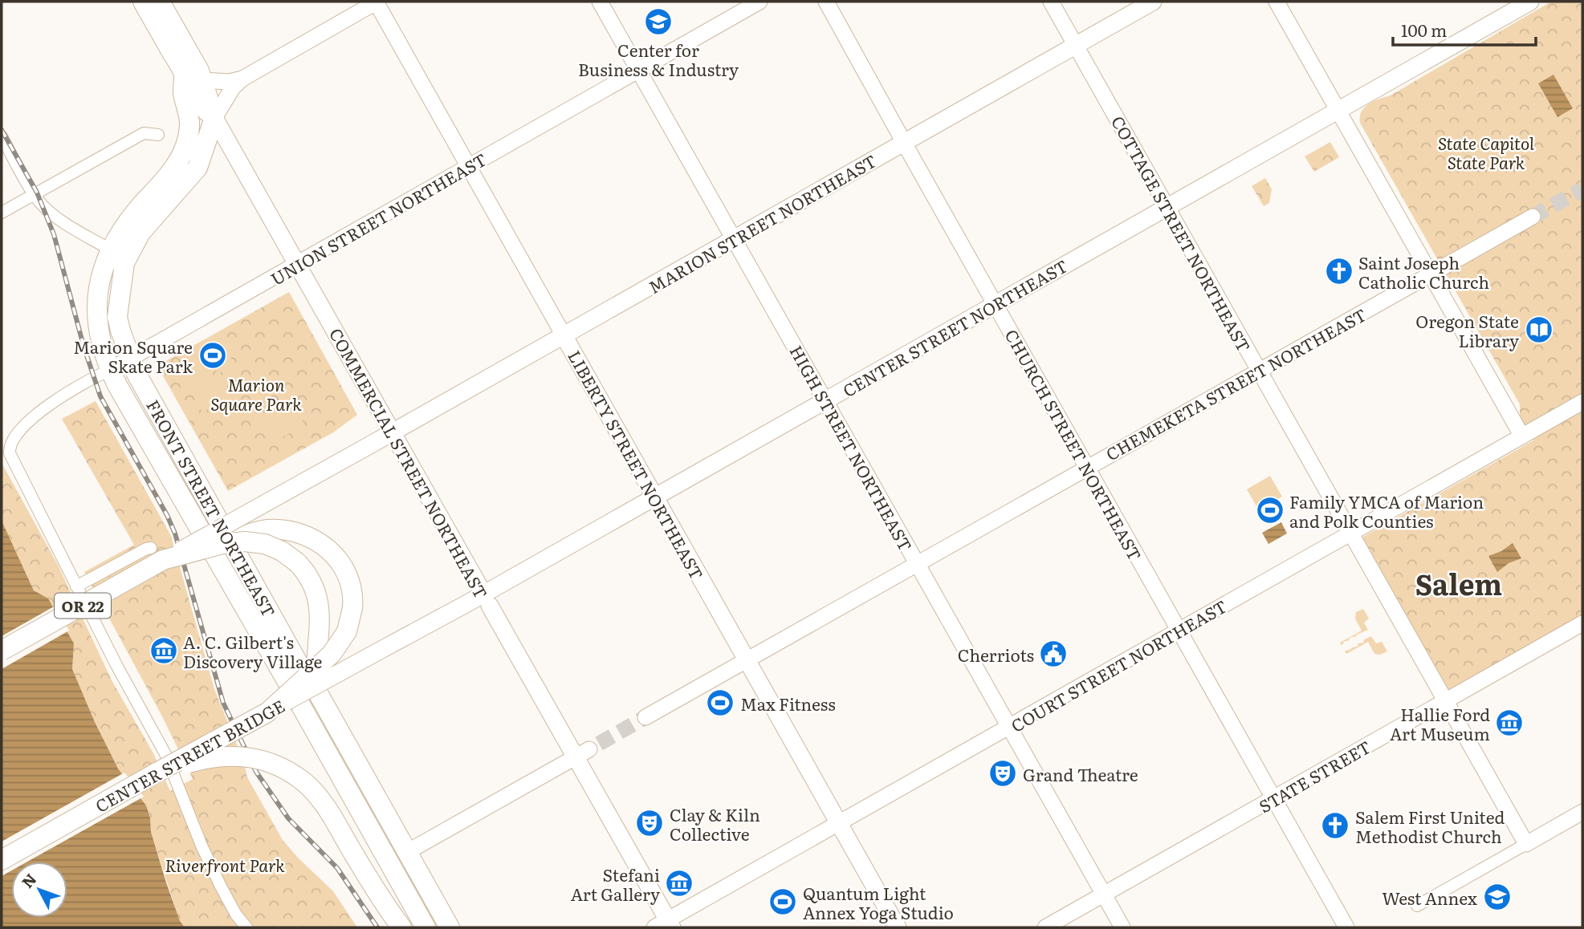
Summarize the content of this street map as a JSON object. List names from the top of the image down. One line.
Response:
{"streets":{"highway":["FRONT STREET NORTHEAST","OR 22","CENTER STREET BRIDGE"],"main road":["UNION STREET NORTHEAST","MARION STREET NORTHEAST","COTTAGE STREET NORTHEAST","CENTER STREET NORTHEAST","CHEMEKETA STREET NORTHEAST","CHURCH STREET NORTHEAST","HIGH STREET NORTHEAST","COMMERCIAL STREET NORTHEAST","LIBERTY STREET NORTHEAST","COURT STREET NORTHEAST","STATE STREET"]},"crossings":[["UNION STREET NORTHEAST","HIGH STREET NORTHEAST"],["UNION STREET NORTHEAST","COMMERCIAL STREET NORTHEAST"],["UNION STREET NORTHEAST","LIBERTY STREET NORTHEAST"],["UNION STREET NORTHEAST","FRONT STREET NORTHEAST"],["MARION STREET NORTHEAST","COTTAGE STREET NORTHEAST"],["MARION STREET NORTHEAST","CHURCH STREET NORTHEAST"],["MARION STREET NORTHEAST","HIGH STREET NORTHEAST"],["MARION STREET NORTHEAST","COMMERCIAL STREET NORTHEAST"],["MARION STREET NORTHEAST","LIBERTY STREET NORTHEAST"],["MARION STREET NORTHEAST","OR 22"],["COTTAGE STREET NORTHEAST","CENTER STREET NORTHEAST"],["COTTAGE STREET NORTHEAST","CHEMEKETA STREET NORTHEAST"],["COTTAGE STREET NORTHEAST","COURT STREET NORTHEAST"],["COTTAGE STREET NORTHEAST","STATE STREET"],["CENTER STREET NORTHEAST","CHURCH STREET NORTHEAST"],["CENTER STREET NORTHEAST","HIGH STREET NORTHEAST"],["CENTER STREET NORTHEAST","COMMERCIAL STREET NORTHEAST"],["CENTER STREET NORTHEAST","LIBERTY STREET NORTHEAST"],["CENTER STREET NORTHEAST","CENTER STREET BRIDGE"],["CHEMEKETA STREET NORTHEAST","CHURCH STREET NORTHEAST"],["CHEMEKETA STREET NORTHEAST","HIGH STREET NORTHEAST"],["CHEMEKETA STREET NORTHEAST","LIBERTY STREET NORTHEAST"],["CHURCH STREET NORTHEAST","COURT STREET NORTHEAST"],["CHURCH STREET NORTHEAST","STATE STREET"],["HIGH STREET NORTHEAST","COURT STREET NORTHEAST"],["HIGH STREET NORTHEAST","STATE STREET"],["COMMERCIAL STREET NORTHEAST","FRONT STREET NORTHEAST"],["COMMERCIAL STREET NORTHEAST","COURT STREET NORTHEAST"],["LIBERTY STREET NORTHEAST","COURT STREET NORTHEAST"],["FRONT STREET NORTHEAST","OR 22"]],"districts":["Salem"],"parks":["State Capitol State Park","Marion Square Park","Riverfront Park"],"places":{"school or university":["Center for Business & Industry","West Annex"],"church":["Saint Joseph Catholic Church","Salem First United Methodist Church"],"library":["Oregon State Library"],"sports":["Marion Square Skate Park","Family YMCA of Marion and Polk Counties","Max Fitness","Quantum Light Annex Yoga Studio"],"museum":["A. C. Gilbert's Discovery Village","Hallie Ford Art Museum","Stefani Art Gallery"],"public building":["Cherriots"],"theatre":["Grand Theatre","Clay & Kiln Collective"]},"scale_bar":"100 m","north":"top left"}
